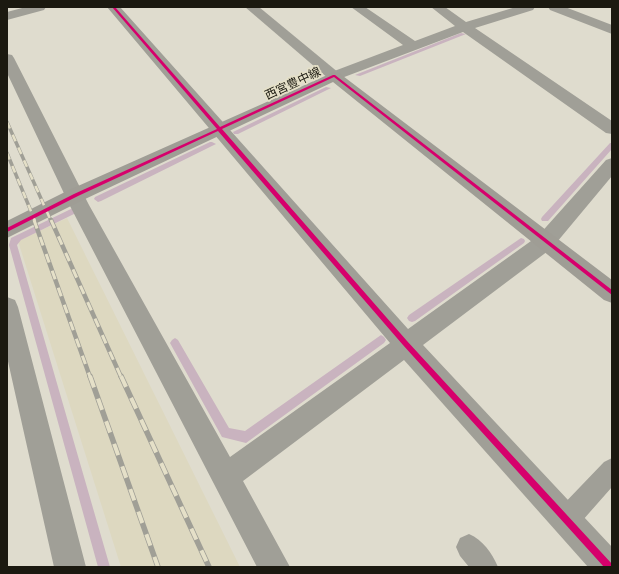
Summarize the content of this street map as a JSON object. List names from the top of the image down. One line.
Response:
{"streets":{"main road":["西宮豊中線"]}}
